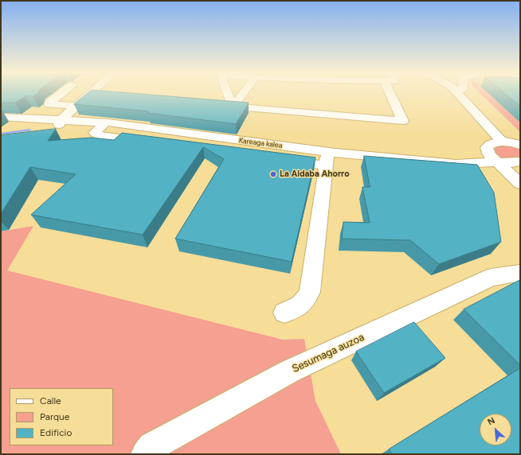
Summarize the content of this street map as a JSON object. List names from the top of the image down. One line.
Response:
{"streets":{"street":["Kareaga kalea","Sesumaga auzoa"]},"places":["La Aldaba Ahorro"],"legend":["Calle","Parque","Edificio"],"north":"top left"}
